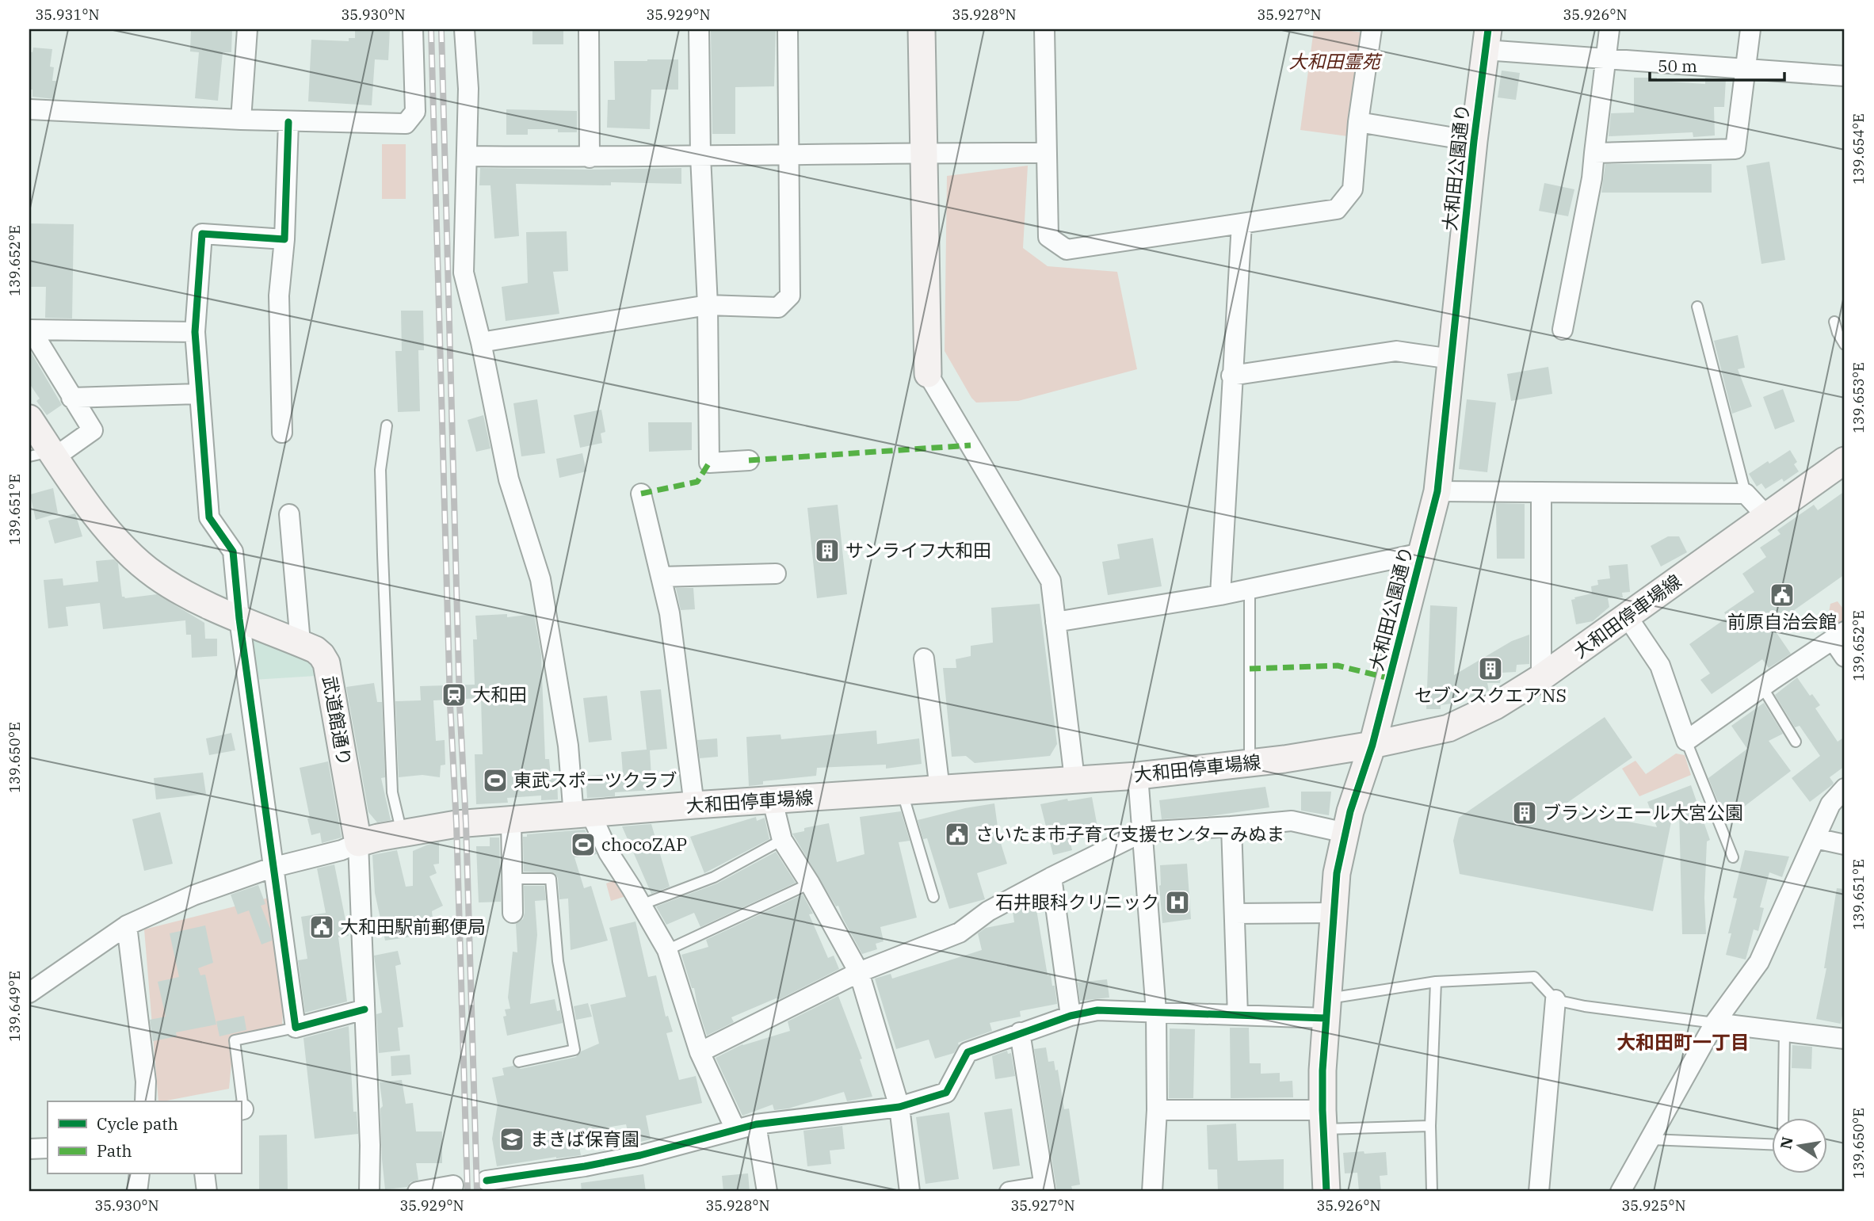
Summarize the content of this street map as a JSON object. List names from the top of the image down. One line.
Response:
{"streets":{"street":["大和田公園通り","大和田停車場線","武道館通り"]},"crossings":[["大和田公園通り","大和田停車場線"],["大和田停車場線","武道館通り"]],"districts":["大和田町一丁目"],"parks":["大和田霊苑"],"places":{"building":["サンライフ大和田","セブンスクエアNS","ブランシエール大宮公園"],"public building":["前原自治会館","さいたま市子育て支援センターみぬま","大和田駅前郵便局"],"station":["大和田"],"sports":["東武スポーツクラブ","chocoZAP"],"hospital":["石井眼科クリニック"],"school or university":["まきば保育園"]},"legend":["Cycle path","Path"],"scale_bar":"50 m","north":"left","coordinates":["35.931°N","35.930°N","35.929°N","35.928°N","35.927°N","35.926°N","139.654°E","139.652°E","139.653°E","139.651°E","139.650°E","139.649°E","35.925°N"]}
